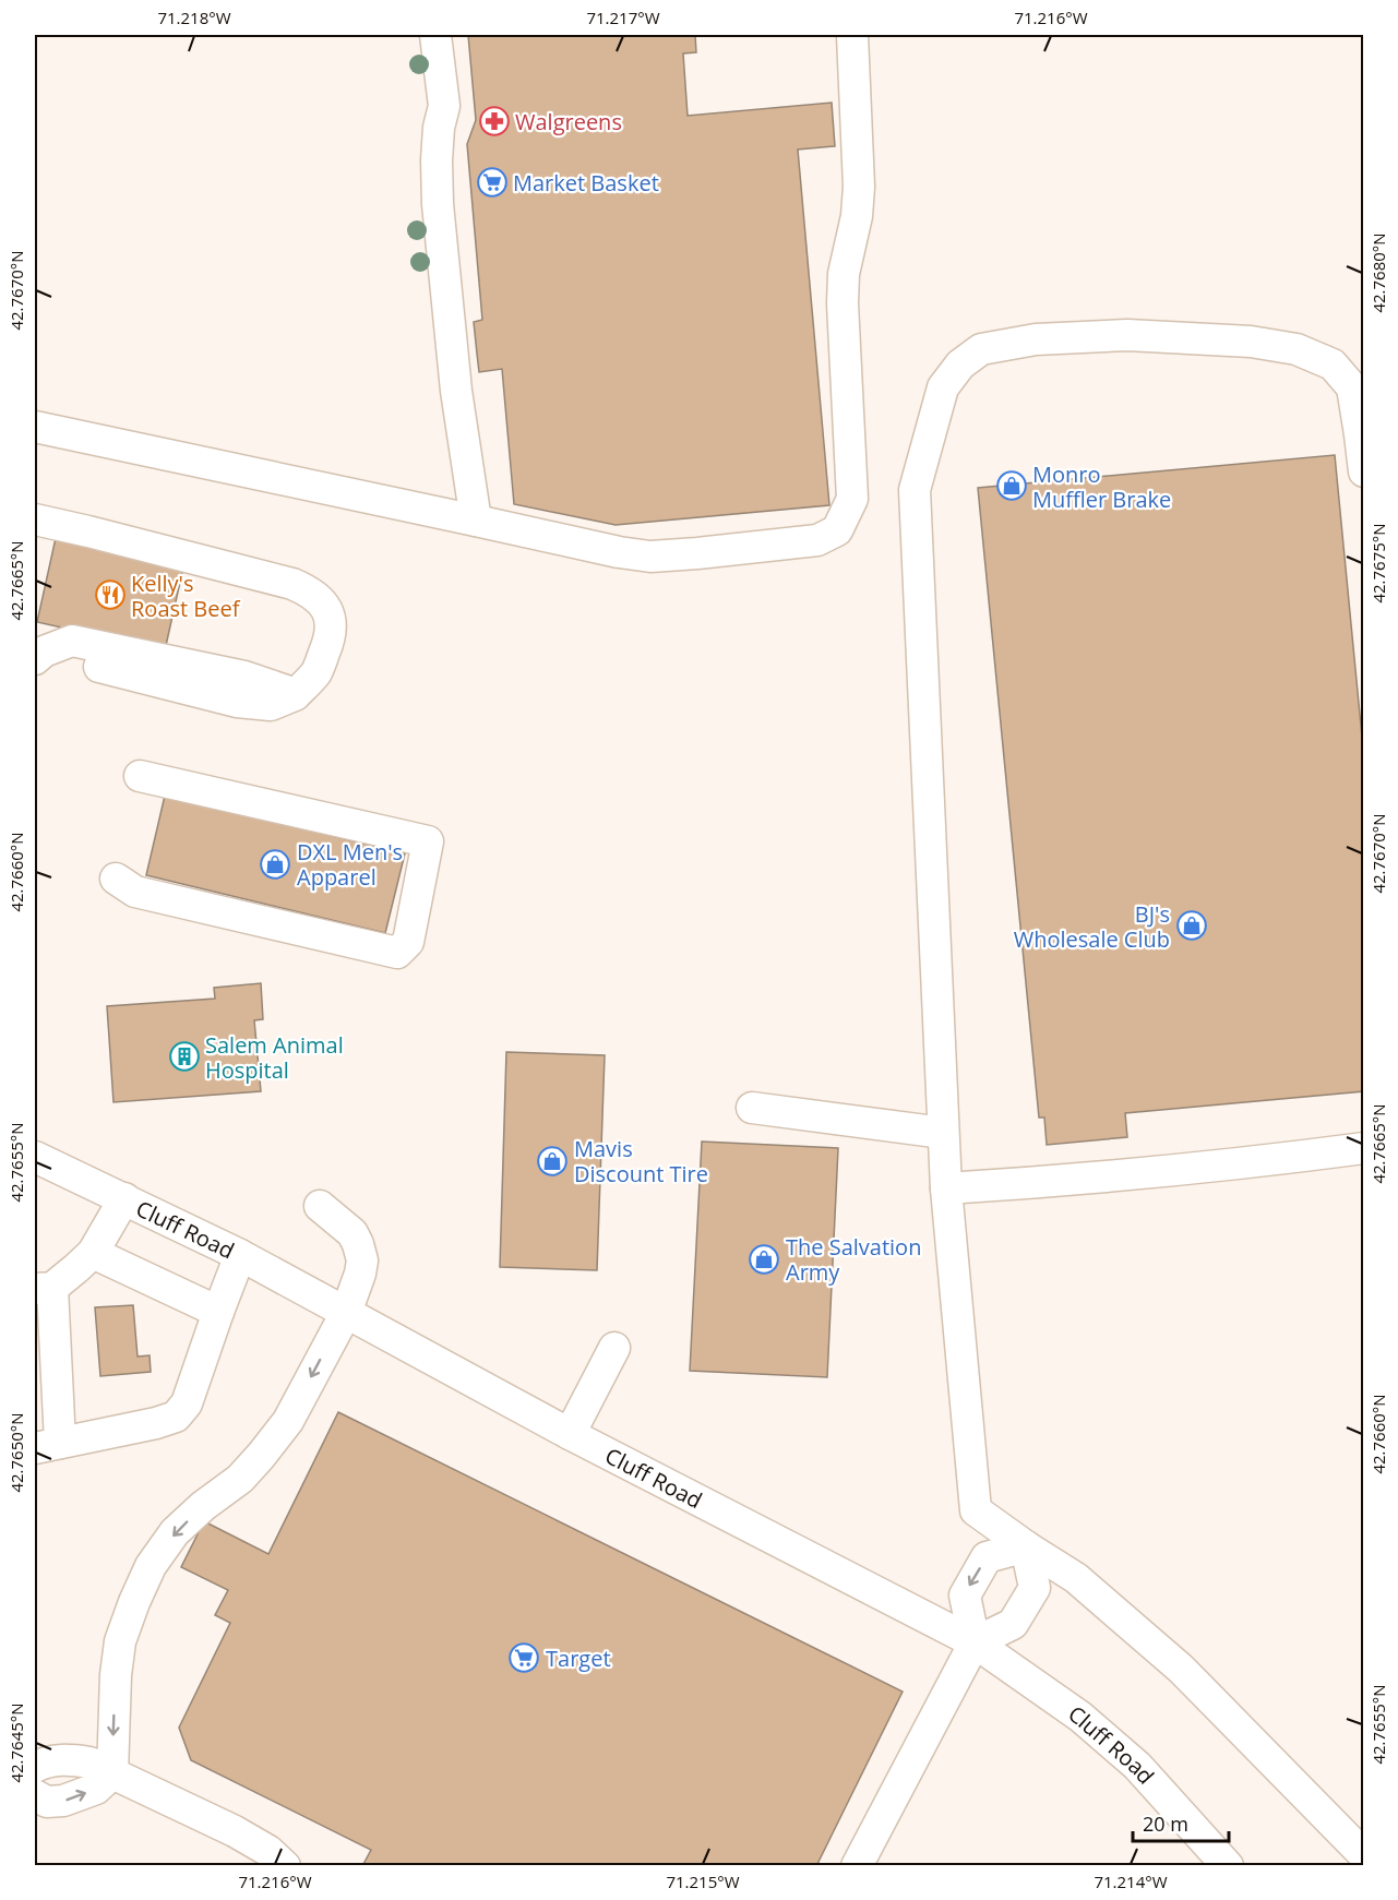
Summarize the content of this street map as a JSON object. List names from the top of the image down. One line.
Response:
{"streets":{"street":["Cluff Road"]},"places":{"pharmacy":["Walgreens"],"supermarket":["Market Basket","Target"],"shop":["Monro Muffler Brake","DXL Men's Apparel","BJ's Wholesale Club","Mavis Discount Tire","The Salvation Army"],"restaurant":["Kelly's Roast Beef"],"building":["Salem Animal Hospital"]},"scale_bar":"20 m","coordinates":["71.218°W","71.217°W","71.216°W","42.7680°N","42.7670°N","42.7675°N","42.7665°N","42.7660°N","42.7655°N","42.7650°N","42.7645°N","71.215°W","71.214°W"]}
